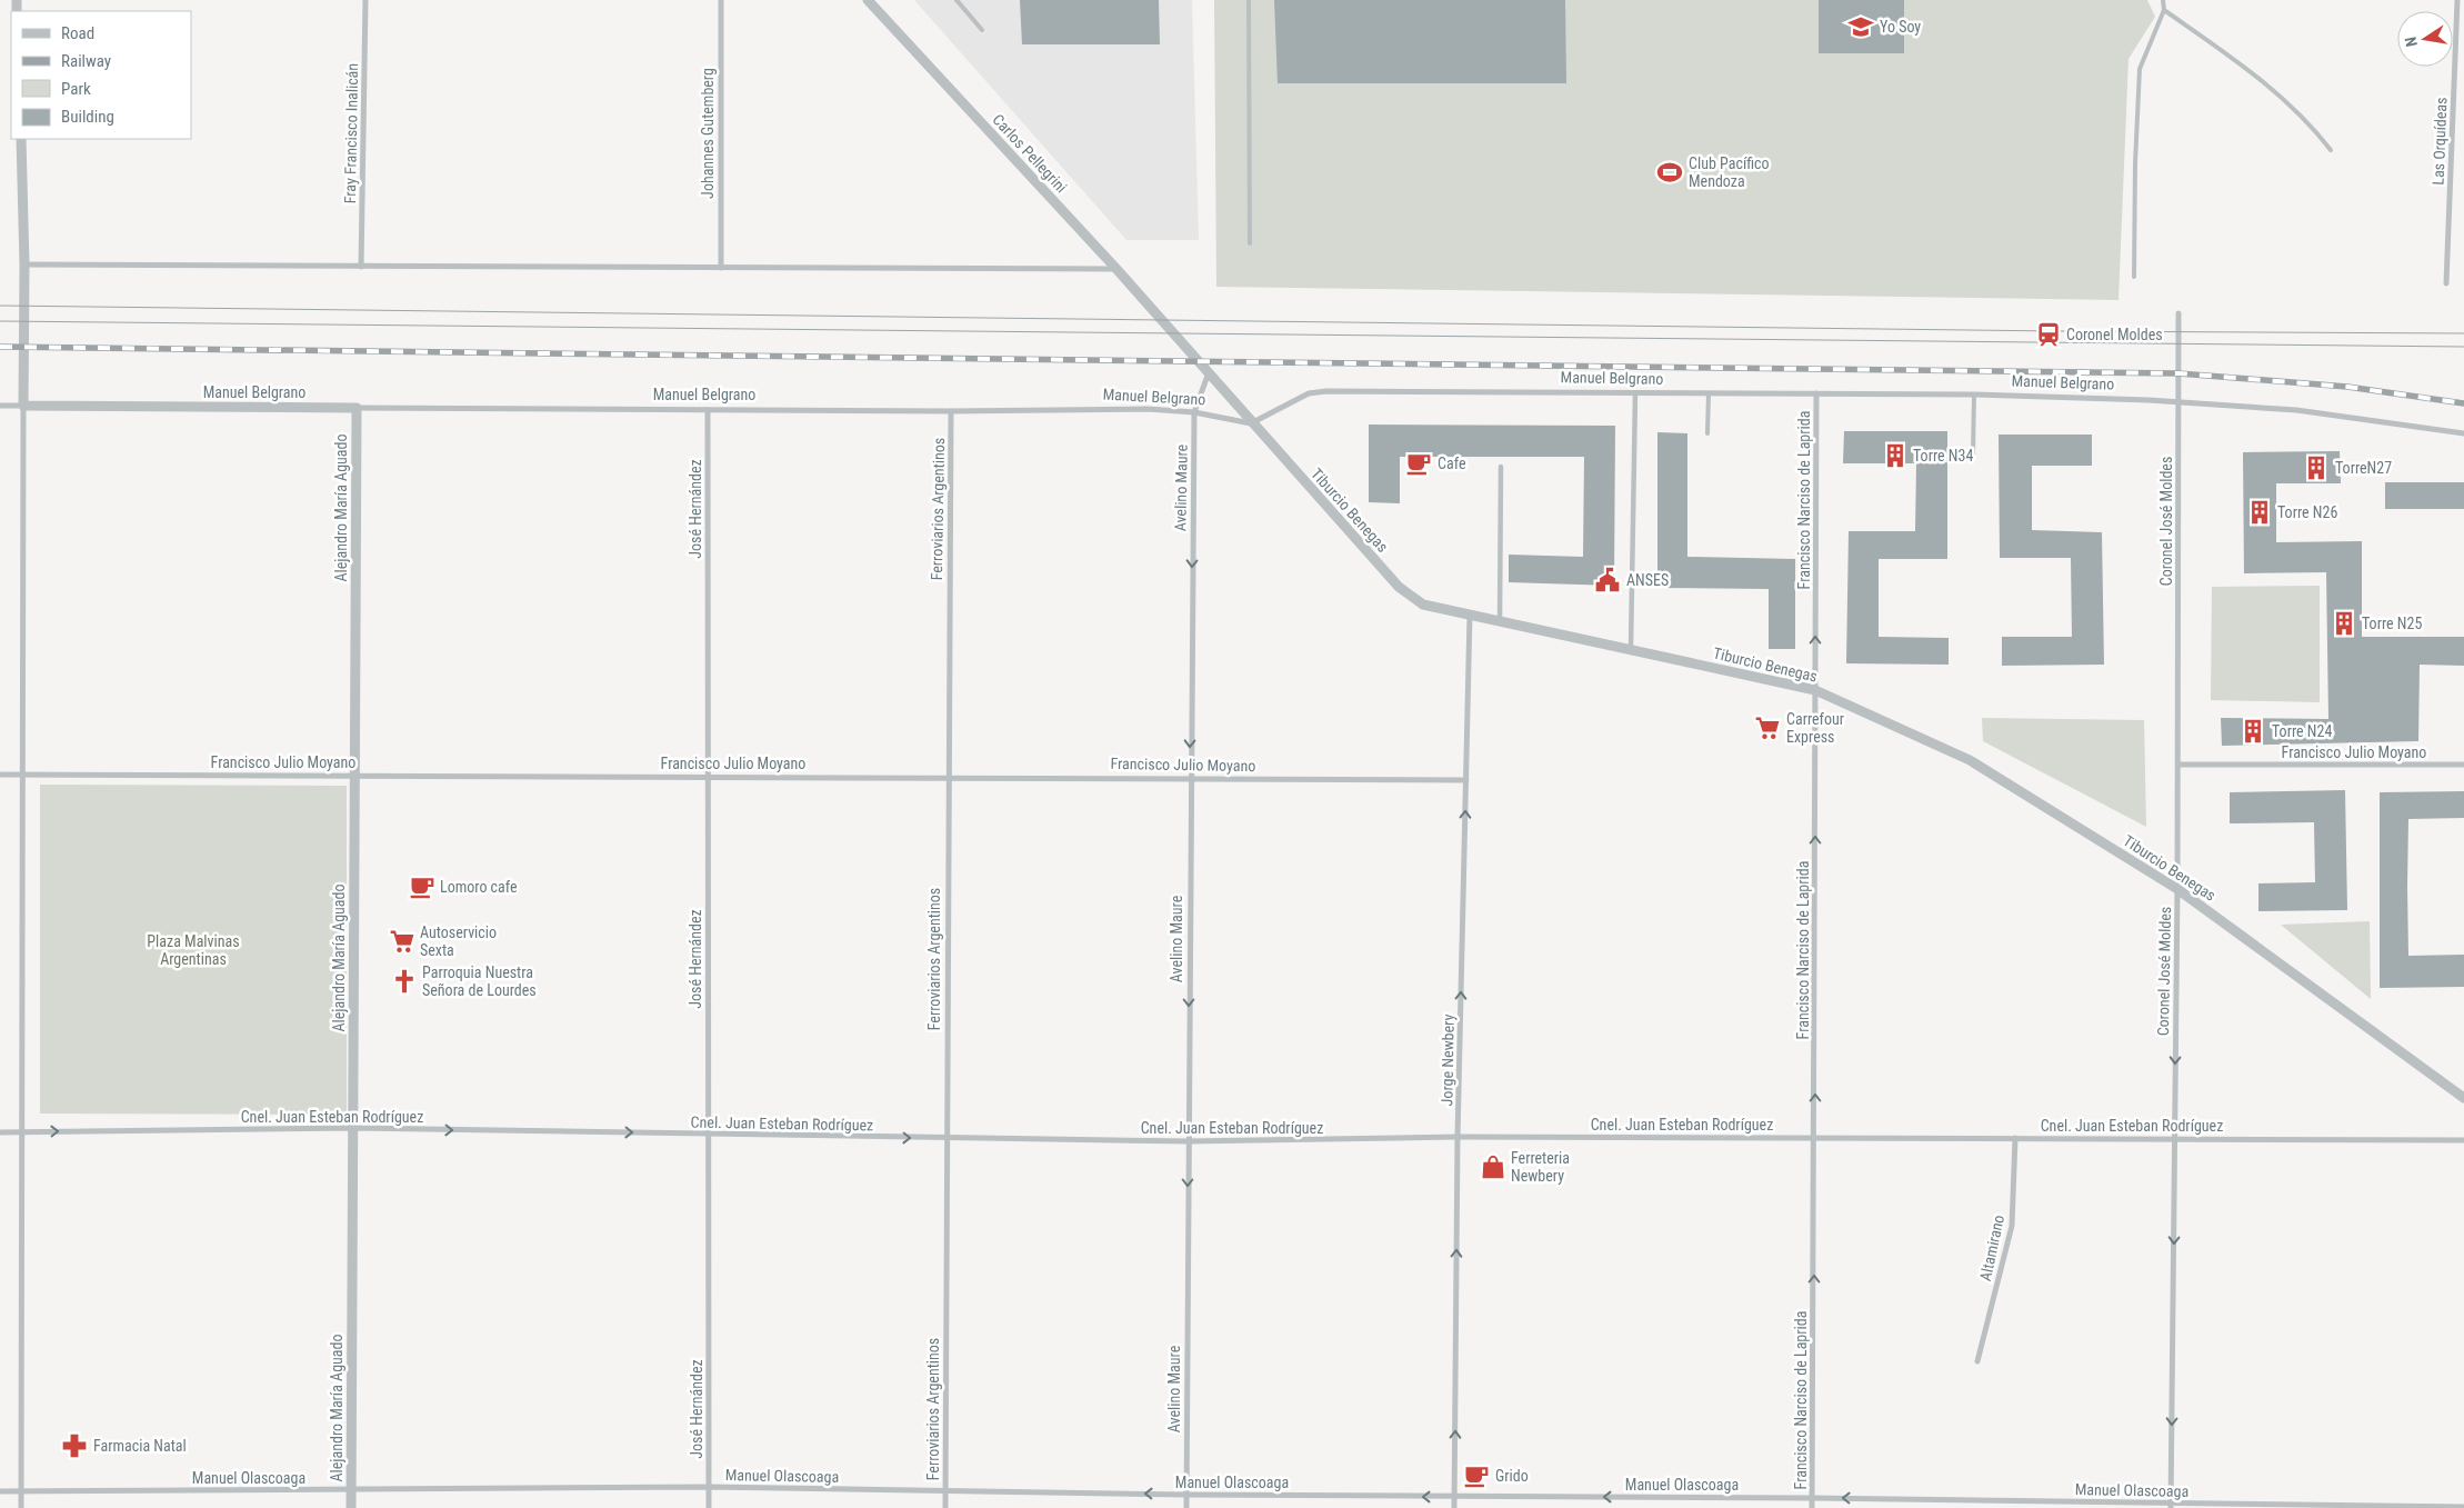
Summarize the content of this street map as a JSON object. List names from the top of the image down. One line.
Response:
{"streets":{"street":["Fray Francisco Inalicán","Johannes Gutemberg","Las Orquídeas","Carlos Pellegrini","Manuel Belgrano","Avelino Maure","Francisco Narciso de Laprida","Alejandro María Aguado","José Hernández","Ferroviarios Argentinos","Tiburcio Benegas","Coronel José Moldes","Francisco Julio Moyano","Jorge Newbery","Cnel. Juan Esteban Rodríguez","Altamirano","Manuel Olascoaga"]},"crossings":[["Carlos Pellegrini","Tiburcio Benegas"],["Manuel Belgrano","Avelino Maure"],["Manuel Belgrano","Francisco Narciso de Laprida"],["Manuel Belgrano","Alejandro María Aguado"],["Manuel Belgrano","José Hernández"],["Manuel Belgrano","Ferroviarios Argentinos"],["Manuel Belgrano","Tiburcio Benegas"],["Manuel Belgrano","Coronel José Moldes"],["Avelino Maure","Tiburcio Benegas"],["Avelino Maure","Francisco Julio Moyano"],["Avelino Maure","Cnel. Juan Esteban Rodríguez"],["Avelino Maure","Manuel Olascoaga"],["Francisco Narciso de Laprida","Tiburcio Benegas"],["Francisco Narciso de Laprida","Cnel. Juan Esteban Rodríguez"],["Francisco Narciso de Laprida","Manuel Olascoaga"],["Alejandro María Aguado","Francisco Julio Moyano"],["Alejandro María Aguado","Cnel. Juan Esteban Rodríguez"],["Alejandro María Aguado","Manuel Olascoaga"],["José Hernández","Francisco Julio Moyano"],["José Hernández","Cnel. Juan Esteban Rodríguez"],["José Hernández","Manuel Olascoaga"],["Ferroviarios Argentinos","Francisco Julio Moyano"],["Ferroviarios Argentinos","Cnel. Juan Esteban Rodríguez"],["Ferroviarios Argentinos","Manuel Olascoaga"],["Tiburcio Benegas","Coronel José Moldes"],["Tiburcio Benegas","Jorge Newbery"],["Coronel José Moldes","Francisco Julio Moyano"],["Coronel José Moldes","Cnel. Juan Esteban Rodríguez"],["Coronel José Moldes","Manuel Olascoaga"],["Francisco Julio Moyano","Jorge Newbery"],["Jorge Newbery","Cnel. Juan Esteban Rodríguez"],["Jorge Newbery","Manuel Olascoaga"],["Cnel. Juan Esteban Rodríguez","Altamirano"]],"one_way":["Avelino Maure","Francisco Narciso de Laprida","Coronel José Moldes","Jorge Newbery","Cnel. Juan Esteban Rodríguez","Manuel Olascoaga"],"parks":["Plaza Malvinas Argentinas"],"places":{"school or university":["Yo Soy"],"sports":["Club Pacífico Mendoza"],"station":["Coronel Moldes"],"building":["Torre N34","TorreN27","Torre N26","Torre N25","Torre N24"],"cafe":["Cafe","Lomoro cafe","Grido"],"public building":["ANSES"],"supermarket":["Carrefour Express","Autoservicio Sexta"],"church":["Parroquia Nuestra Señora de Lourdes"],"shop":["Ferreteria Newbery"],"pharmacy":["Farmacia Natal"]},"legend":["Road","Railway","Park","Building"],"north":"left"}
